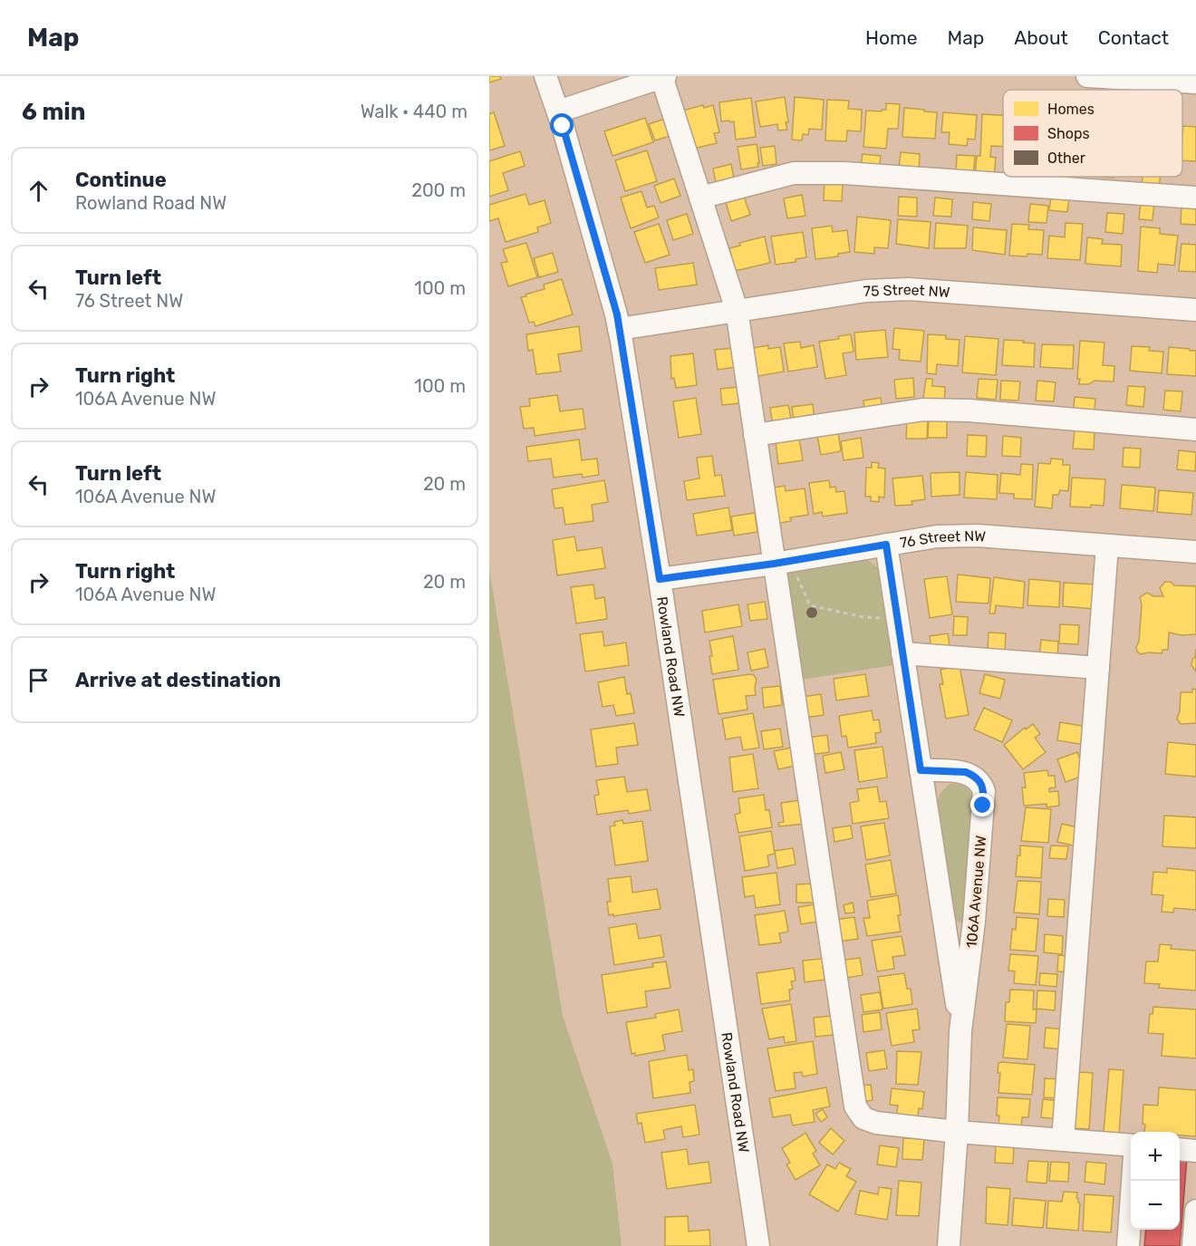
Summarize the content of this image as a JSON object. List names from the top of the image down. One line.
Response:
{"streets":{"street":["75 Street NW","76 Street NW","Rowland Road NW","106A Avenue NW"]},"crossings":[["75 Street NW","Rowland Road NW"],["76 Street NW","Rowland Road NW"],["76 Street NW","106A Avenue NW"]],"legend":["Homes","Shops","Other"],"page":{"header":"Map","nav":["Home","Map","About","Contact"],"heading":["6 min","Walk · 440 m"],"list":[["Continue","Rowland Road NW","200 m"],["Turn left","76 Street NW","100 m"],["Turn right","106A Avenue NW","100 m"],["Turn left","106A Avenue NW","20 m"],["Turn right","106A Avenue NW","20 m"],"Arrive at destination"],"map_buttons":["+","−"]}}
